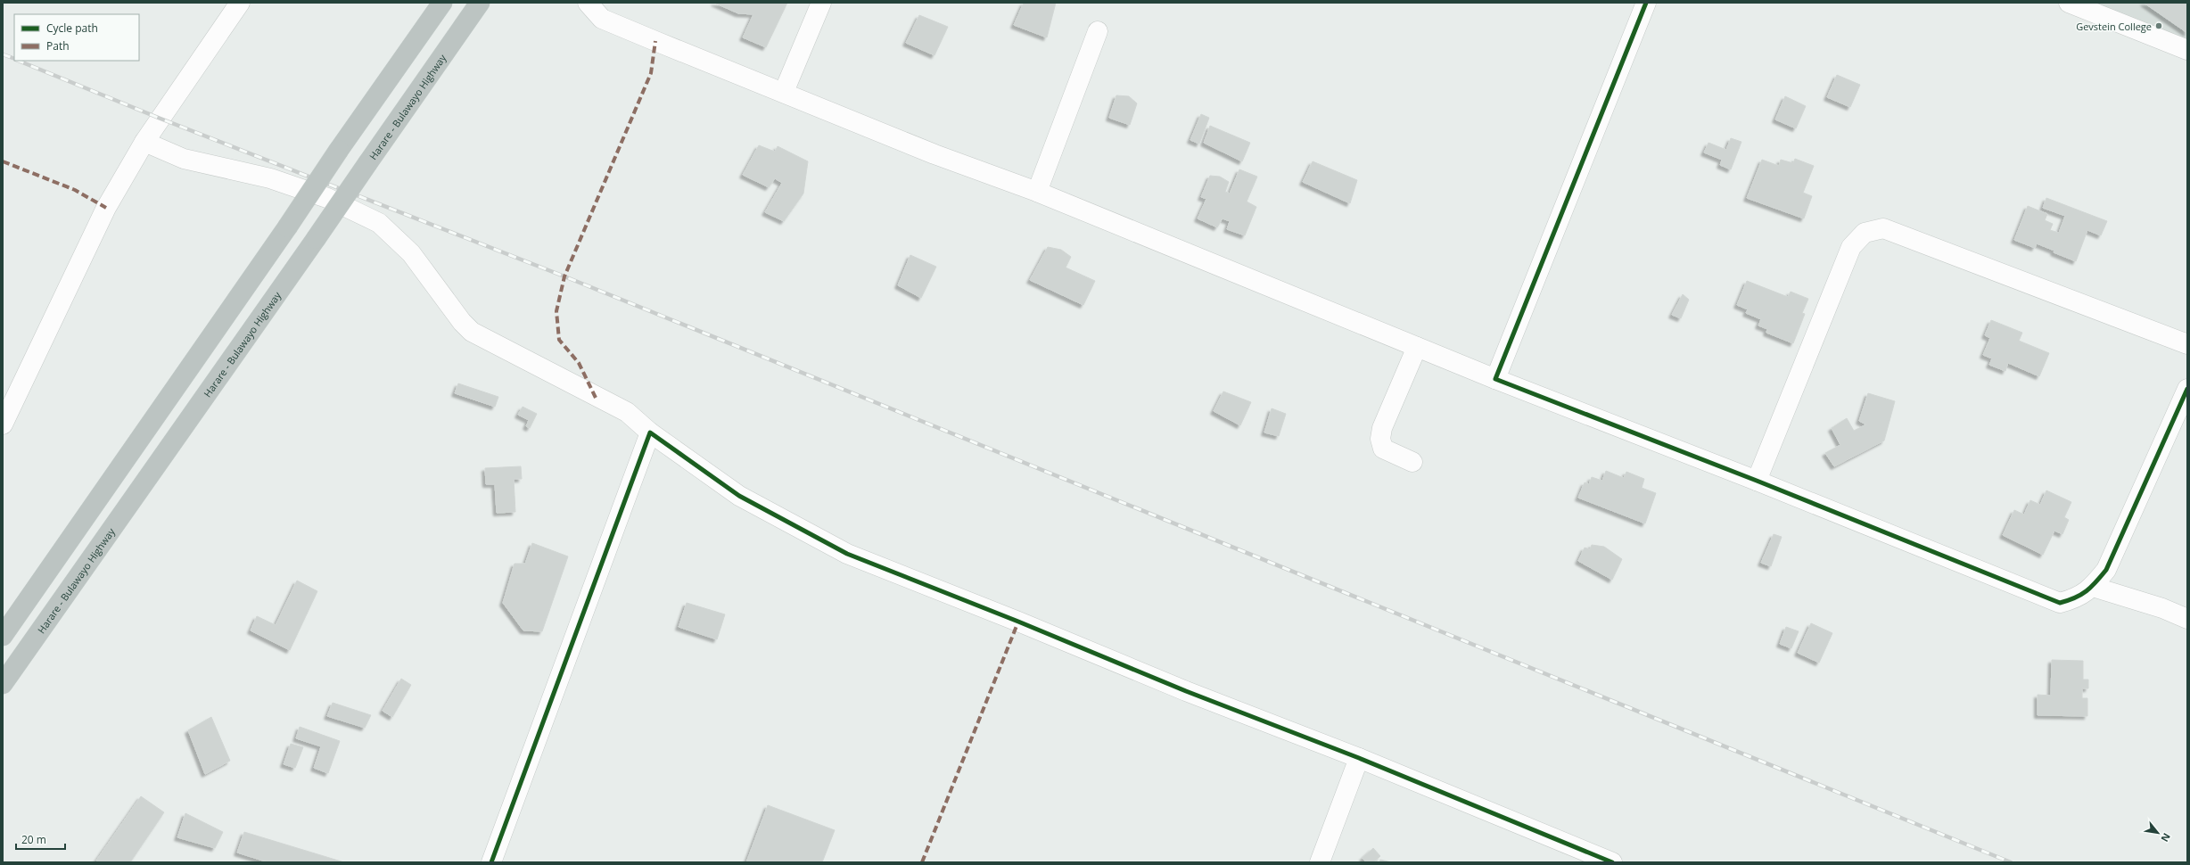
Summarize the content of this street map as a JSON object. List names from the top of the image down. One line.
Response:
{"streets":{"highway":["Harare - Bulawayo Highway"]},"places":["Gevstein College"],"legend":["Cycle path","Path"],"scale_bar":"20 m","north":"bottom right"}
